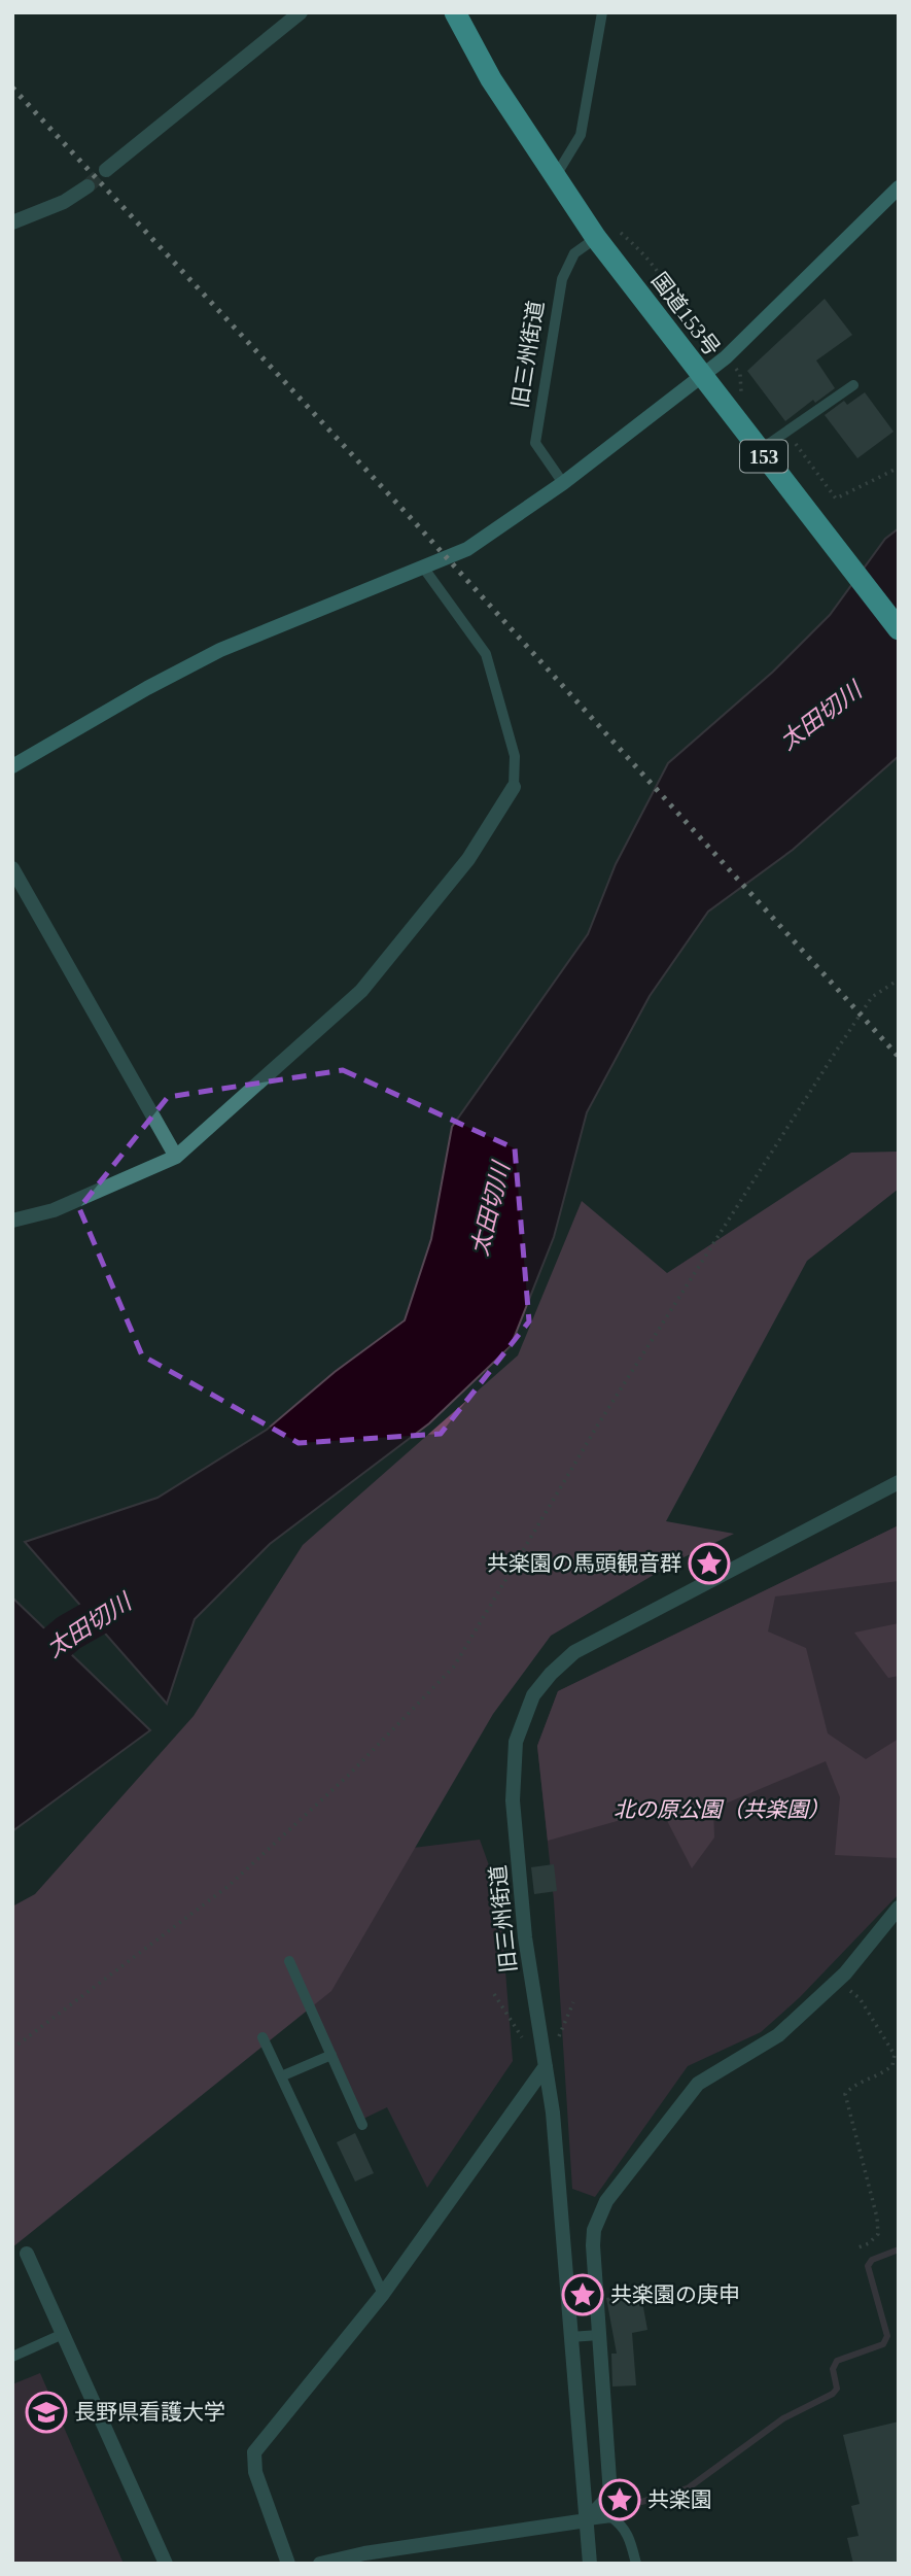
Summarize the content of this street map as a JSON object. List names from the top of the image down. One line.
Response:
{"streets":{"highway":["国道153号","153"],"street":["旧三州街道"]},"crossings":[["国道153号","旧三州街道"]],"water":["太田切川"],"parks":["北の原公園（共楽園）"],"places":{"place":["共楽園の馬頭観音群","共楽園の庚申","共楽園"],"school or university":["長野県看護大学"]}}
